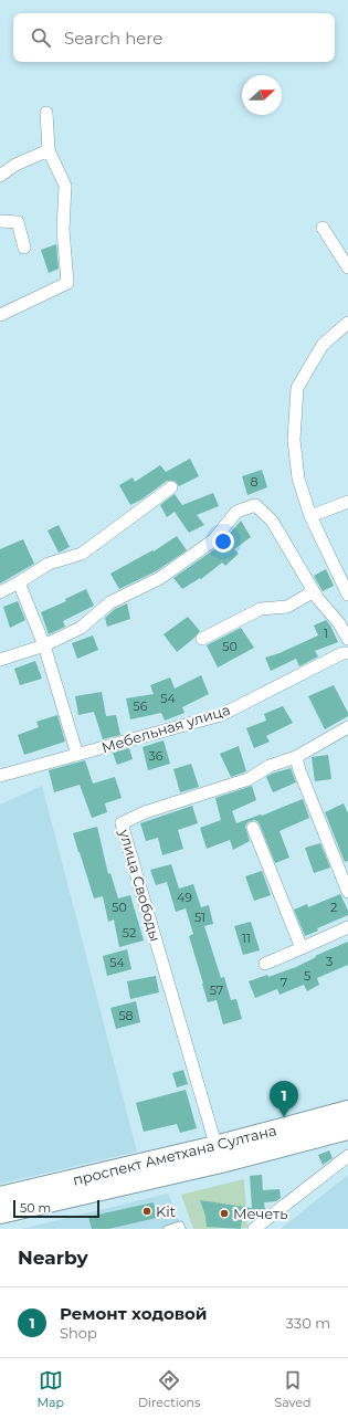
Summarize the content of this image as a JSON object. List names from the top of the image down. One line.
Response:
{"streets":{"main road":["проспект Аметхана Султана"],"street":["Мебельная улица","улица Свободы"]},"crossings":[["улица Свободы","проспект Аметхана Султана"]],"places":["Kit","Мечеть"],"house_numbers":["8","1","50","54","56","36","49","50","2","51","52","11","3","54","5","7","57","58"],"scale_bar":"50 m","north":"right","page":{"search":"Search here","pins":"1","scale":"50 m","heading":"Nearby","list":[{"mark":"1","name":"Ремонт ходовой","note":"Shop","value":"330 m"}],"nav":["Map","Directions","Saved"]}}
